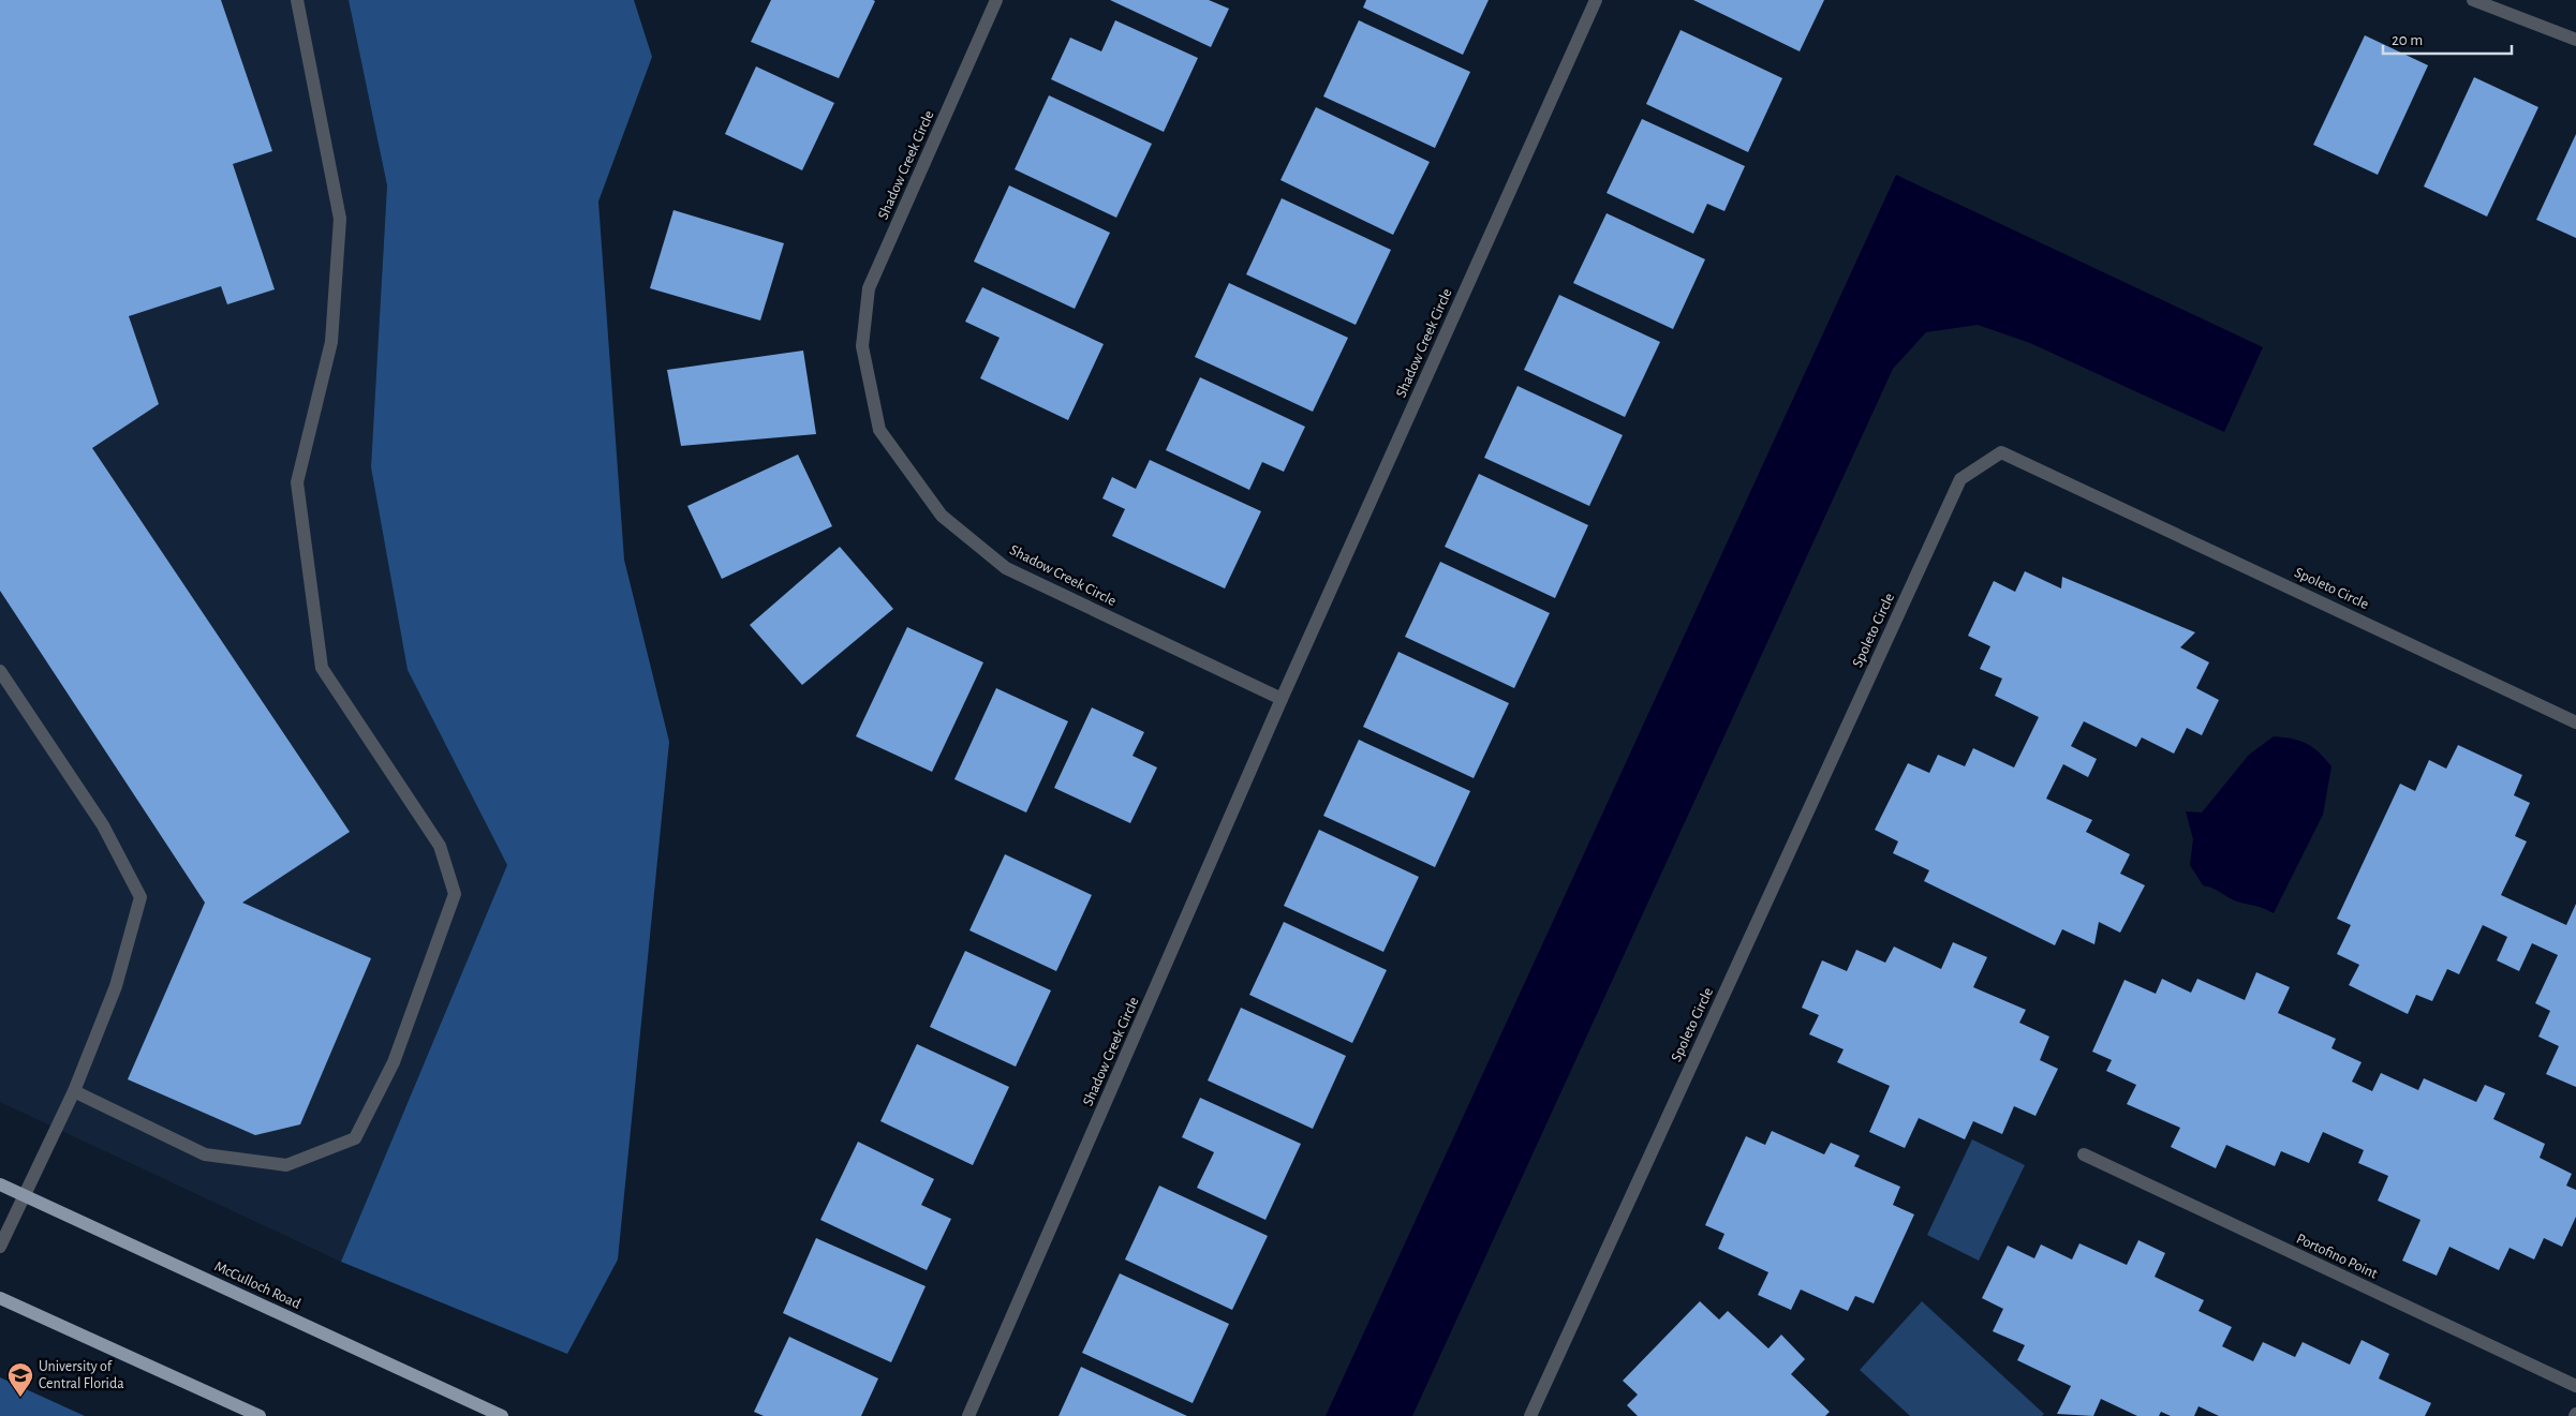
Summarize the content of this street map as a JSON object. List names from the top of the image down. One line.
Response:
{"streets":{"main road":["McCulloch Road"],"street":["Shadow Creek Circle","Spoleto Circle","Portofino Point"]},"places":{"school or university":["University of Central Florida"]},"scale_bar":"20 m"}
